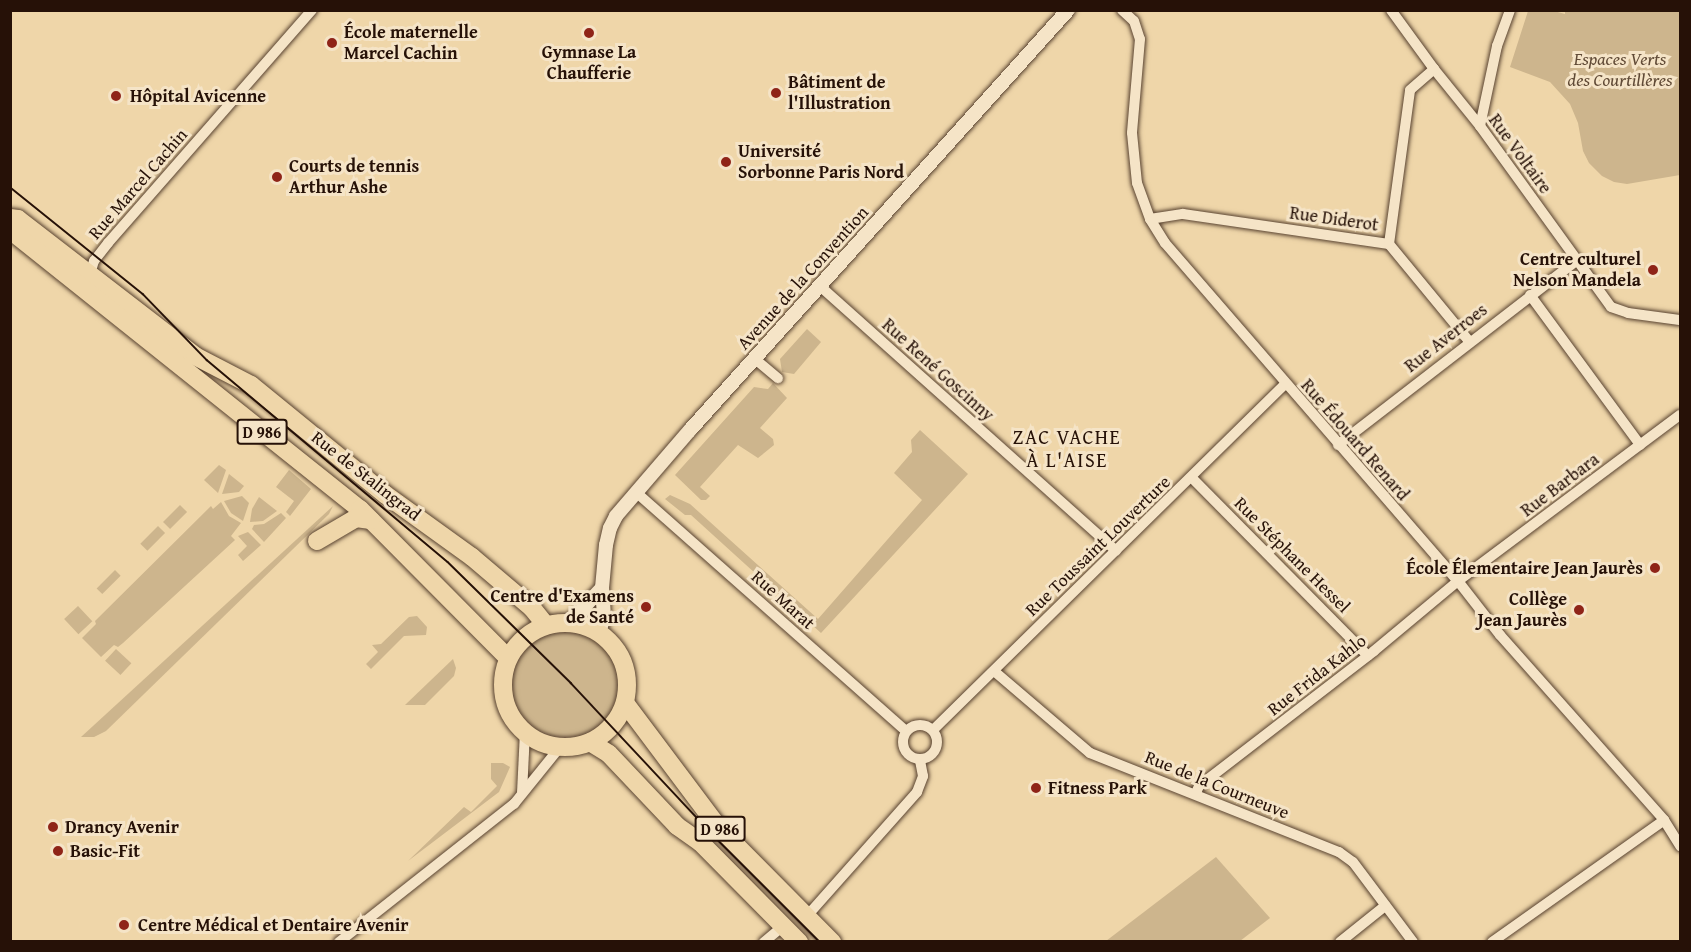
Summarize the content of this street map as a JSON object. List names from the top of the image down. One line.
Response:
{"streets":{"main road":["D 986","Rue de Stalingrad"],"street":["Rue Voltaire","Rue Marcel Cachin","Rue Diderot","Avenue de la Convention","Rue Averroes","Rue René Goscinny","Rue Édouard Renard","Rue Barbara","Rue Toussaint Louverture","Rue Stéphane Hessel","Rue Marat","Rue Frida Kahlo","Rue de la Courneuve"]},"crossings":[["Rue Voltaire","Rue Averroes"],["Rue Marcel Cachin","Rue de Stalingrad"],["Rue Diderot","Rue Averroes"],["Rue Diderot","Rue Édouard Renard"],["Avenue de la Convention","Rue René Goscinny"],["Avenue de la Convention","D 986"],["Avenue de la Convention","Rue de Stalingrad"],["Avenue de la Convention","Rue Marat"],["Rue Averroes","Rue Édouard Renard"],["Rue René Goscinny","Rue Toussaint Louverture"],["D 986","Rue de Stalingrad"],["Rue Édouard Renard","Rue Barbara"],["Rue Édouard Renard","Rue Toussaint Louverture"],["Rue Édouard Renard","Rue Frida Kahlo"],["Rue Barbara","Rue Frida Kahlo"],["Rue Toussaint Louverture","Rue Stéphane Hessel"],["Rue Toussaint Louverture","Rue Marat"],["Rue Toussaint Louverture","Rue de la Courneuve"],["Rue Stéphane Hessel","Rue Frida Kahlo"],["Rue Frida Kahlo","Rue de la Courneuve"]],"districts":["ZAC VACHE À L'AISE"],"parks":["Espaces Verts des Courtillères"],"places":["Gymnase La Chaufferie","École maternelle Marcel Cachin","Bâtiment de l'Illustration","Hôpital Avicenne","Université Sorbonne Paris Nord","Courts de tennis Arthur Ashe","Centre culturel Nelson Mandela","École Élementaire Jean Jaurès","Centre d'Examens de Santé","Collège Jean Jaurès","Fitness Park","Drancy Avenir","Basic-Fit","Centre Médical et Dentaire Avenir"]}
